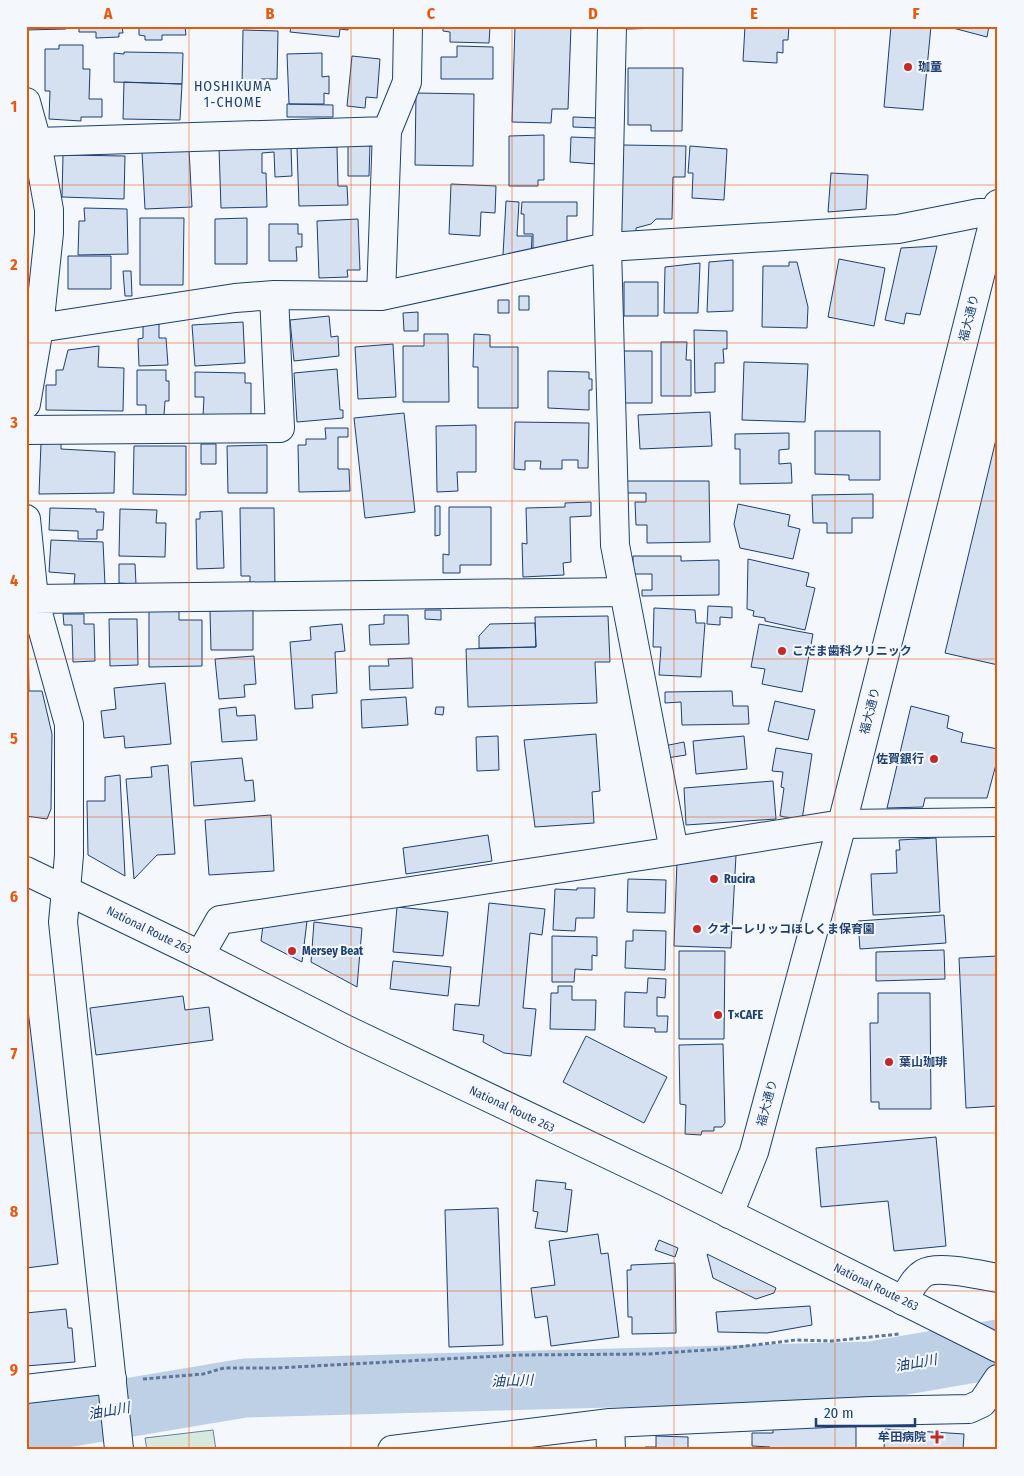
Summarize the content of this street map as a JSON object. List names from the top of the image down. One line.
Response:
{"streets":{"main road":["福大通り","National Route 263"]},"crossings":[["福大通り","National Route 263"]],"districts":["HOSHIKUMA 1-CHOME"],"water":["油山川"],"places":{"other":["珈童","こだま歯科クリニック","佐賀銀行","Rucira","クオーレリッコほしくま保育園","Mersey Beat","T×CAFE","葉山珈琲"],"health":["牟田病院"]},"scale_bar":"20 m","grid":{"columns":["A","B","C","D","E","F"],"rows":["1","2","3","4","5","6","7","8","9"]}}
